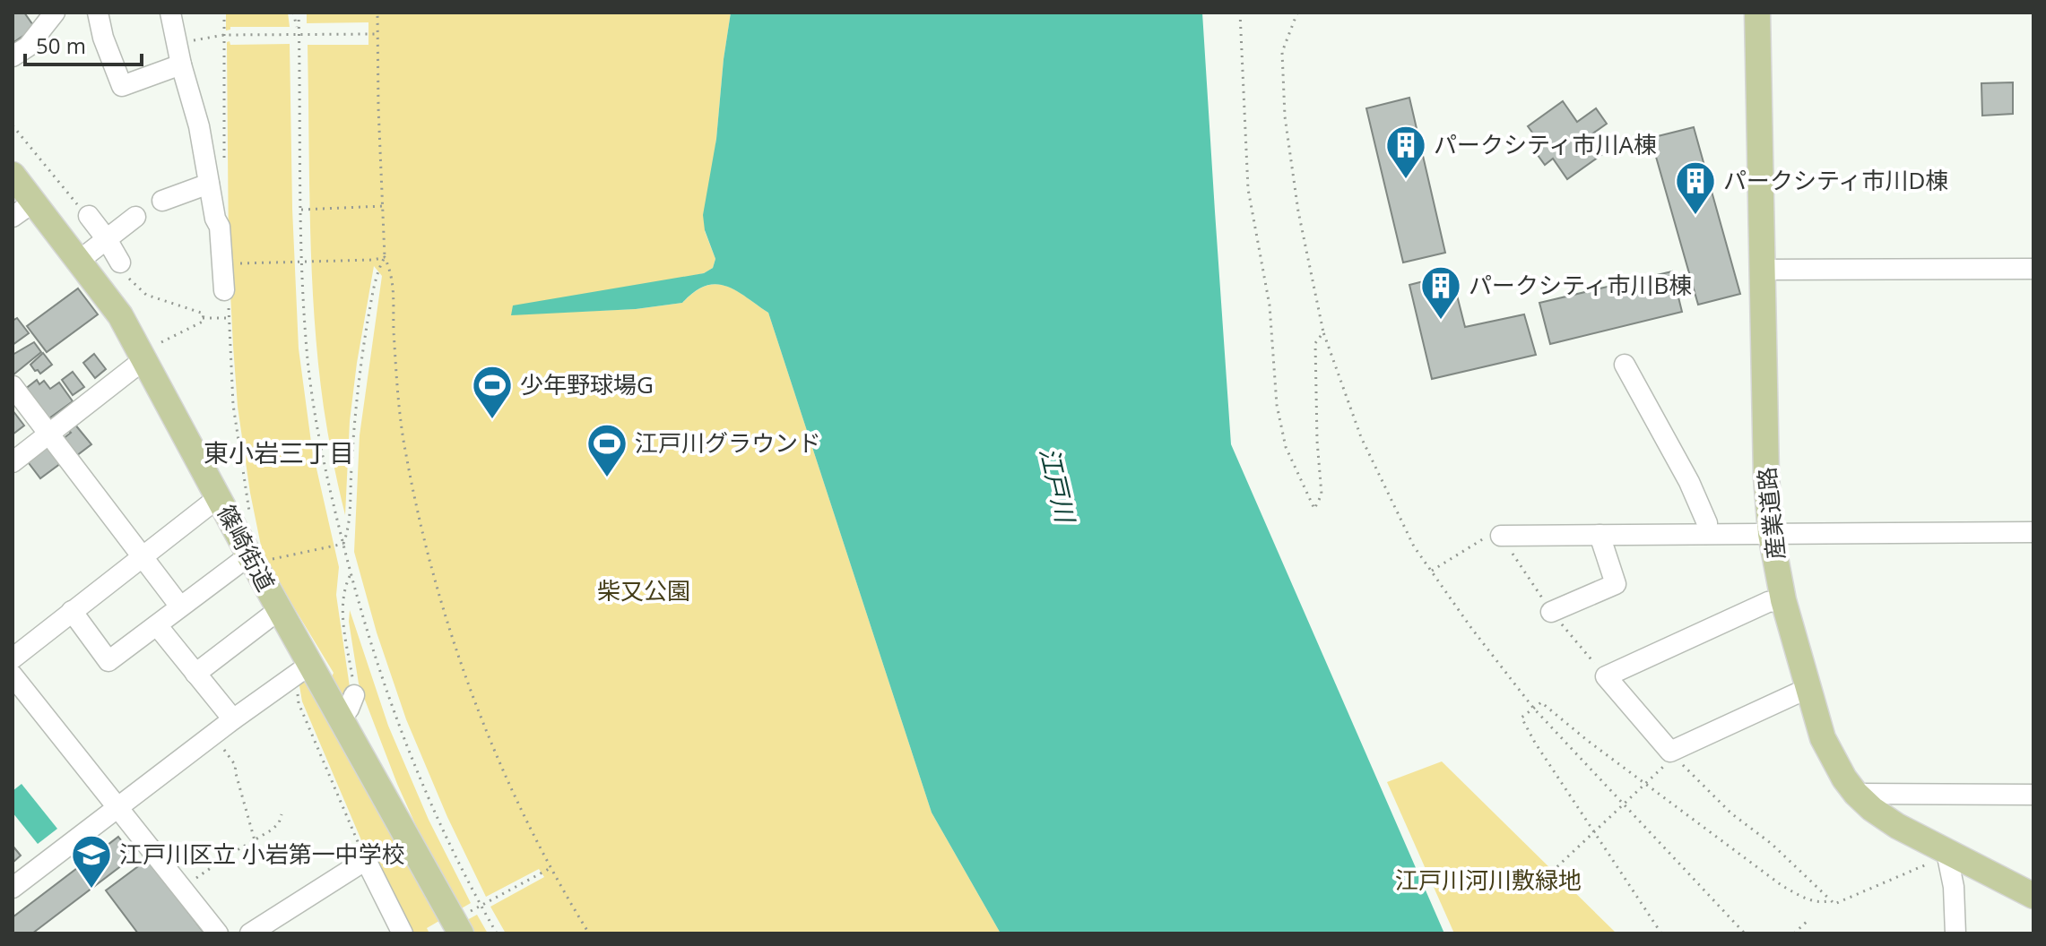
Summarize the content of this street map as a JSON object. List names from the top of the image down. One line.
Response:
{"streets":{"main road":["産業道路","篠崎街道"]},"districts":["東小岩三丁目"],"water":["江戸川"],"parks":["柴又公園","江戸川河川敷緑地"],"places":{"building":["パークシティ市川A棟","パークシティ市川D棟","パークシティ市川B棟"],"sports":["少年野球場G","江戸川グラウンド"],"school or university":["江戸川区立 小岩第一中学校"]},"scale_bar":"50 m"}
